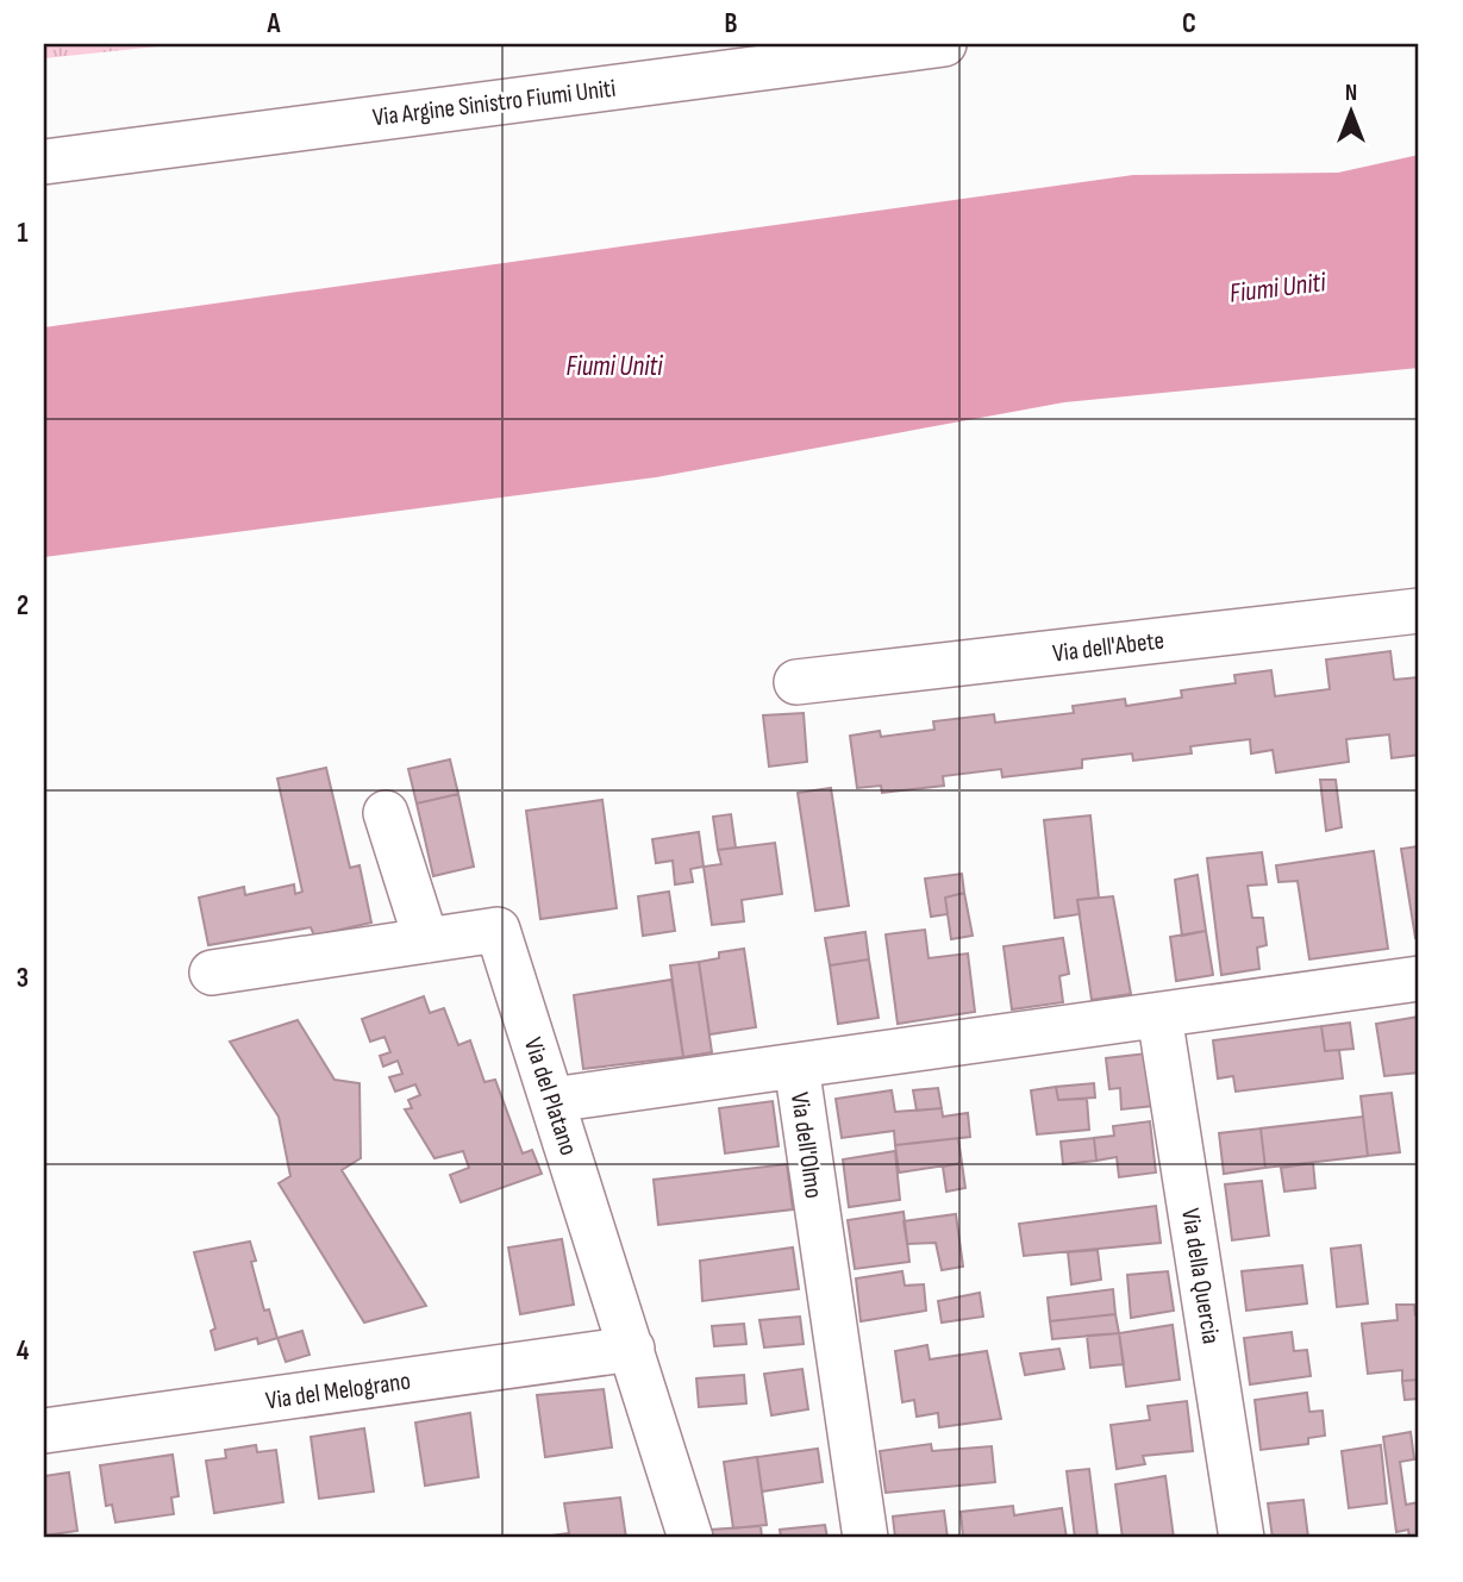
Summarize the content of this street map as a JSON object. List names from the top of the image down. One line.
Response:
{"streets":{"street":["Via Argine Sinistro Fiumi Uniti","Via dell'Abete","Via del Platano","Via dell'Olmo","Via della Quercia","Via del Melograno"]},"crossings":[["Via del Platano","Via del Melograno"],["Via dell'Olmo","Via della Quercia"]],"water":["Fiumi Uniti"],"north":"top","grid":{"columns":["A","B","C"],"rows":["1","2","3","4"]}}
